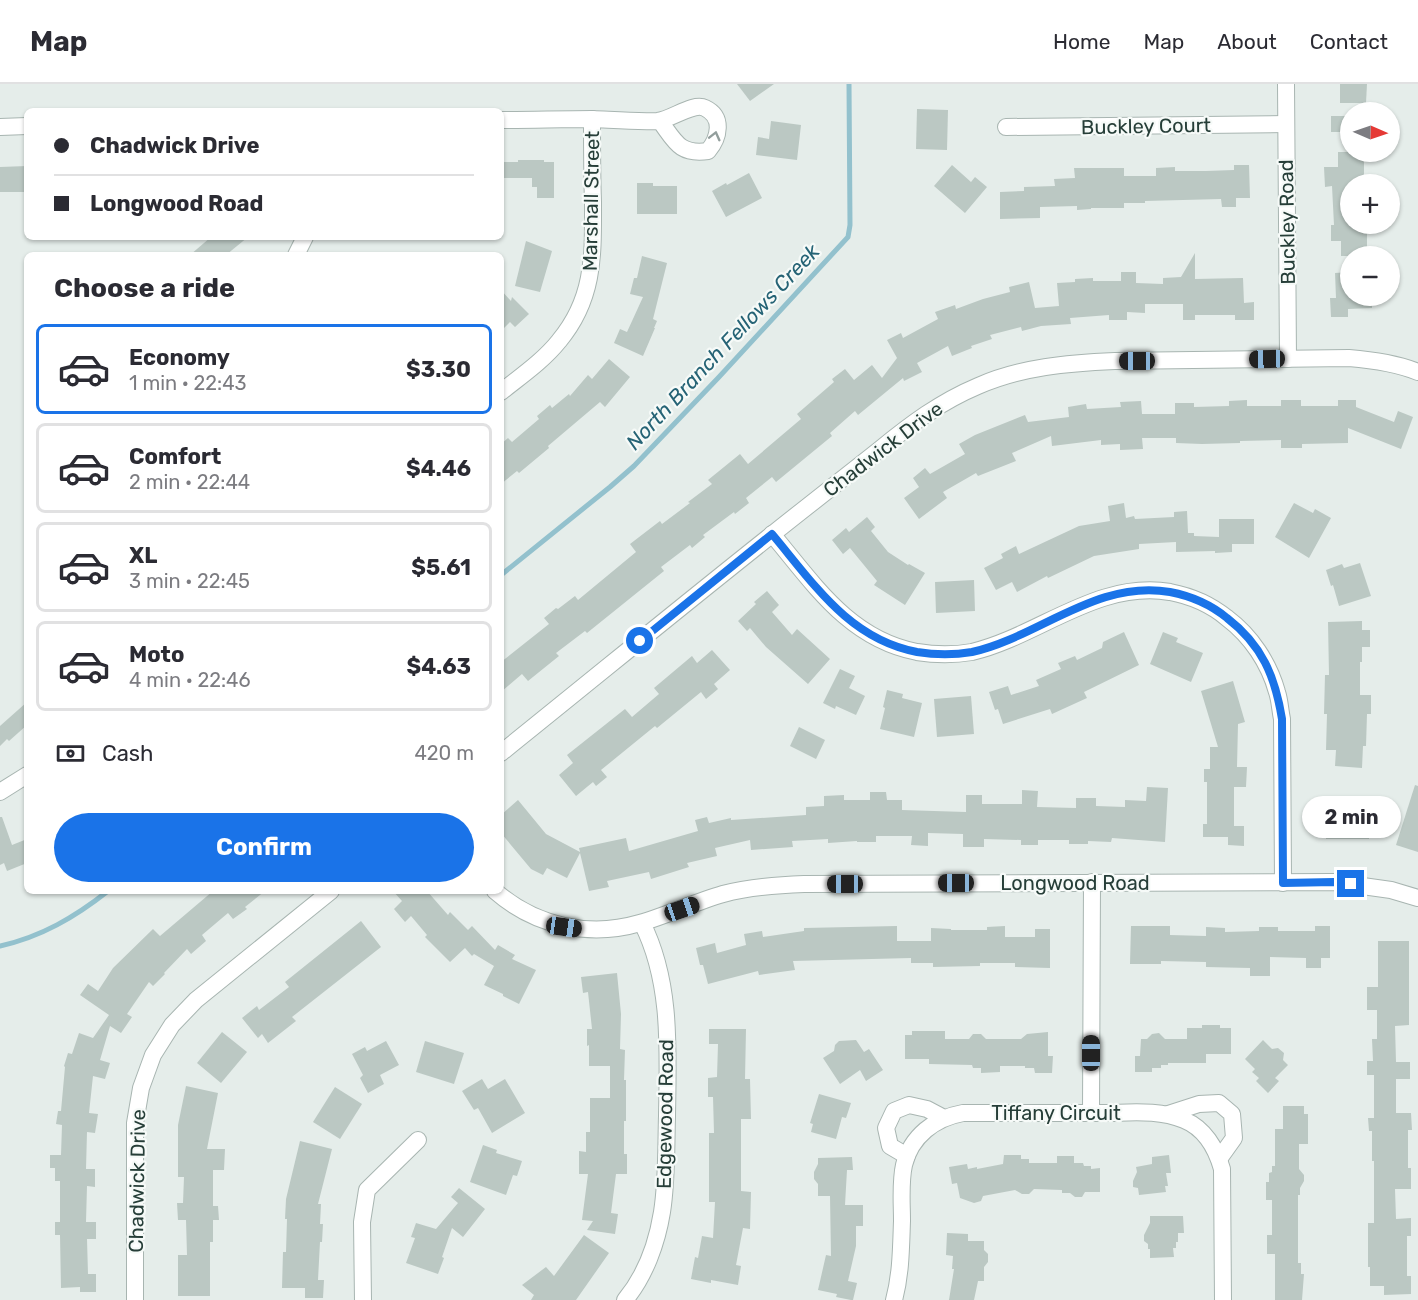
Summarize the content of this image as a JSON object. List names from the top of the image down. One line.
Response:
{"streets":{"street":["Buckley Court","Marshall Street","Buckley Road","Chadwick Drive","Longwood Road","Tiffany Circuit","Edgewood Road"]},"crossings":[["Buckley Court","Buckley Road"],["Buckley Road","Chadwick Drive"],["Longwood Road","Edgewood Road"]],"water":["North Branch Fellows Creek"],"north":"right","page":{"header":"Map","nav":["Home","Map","About","Contact"],"map_buttons":["+","−"],"banner":["Chadwick Drive","Longwood Road"],"heading":"Choose a ride","list":[{"name":"Economy","note":"1 min · 22:43","value":"$3.30"},{"name":"Comfort","note":"2 min · 22:44","value":"$4.46"},{"name":"XL","note":"3 min · 22:45","value":"$5.61"},{"name":"Moto","note":"4 min · 22:46","value":"$4.63"}],"pay":["Cash","420 m"],"bubble":"2 min","buttons":"Confirm"}}
